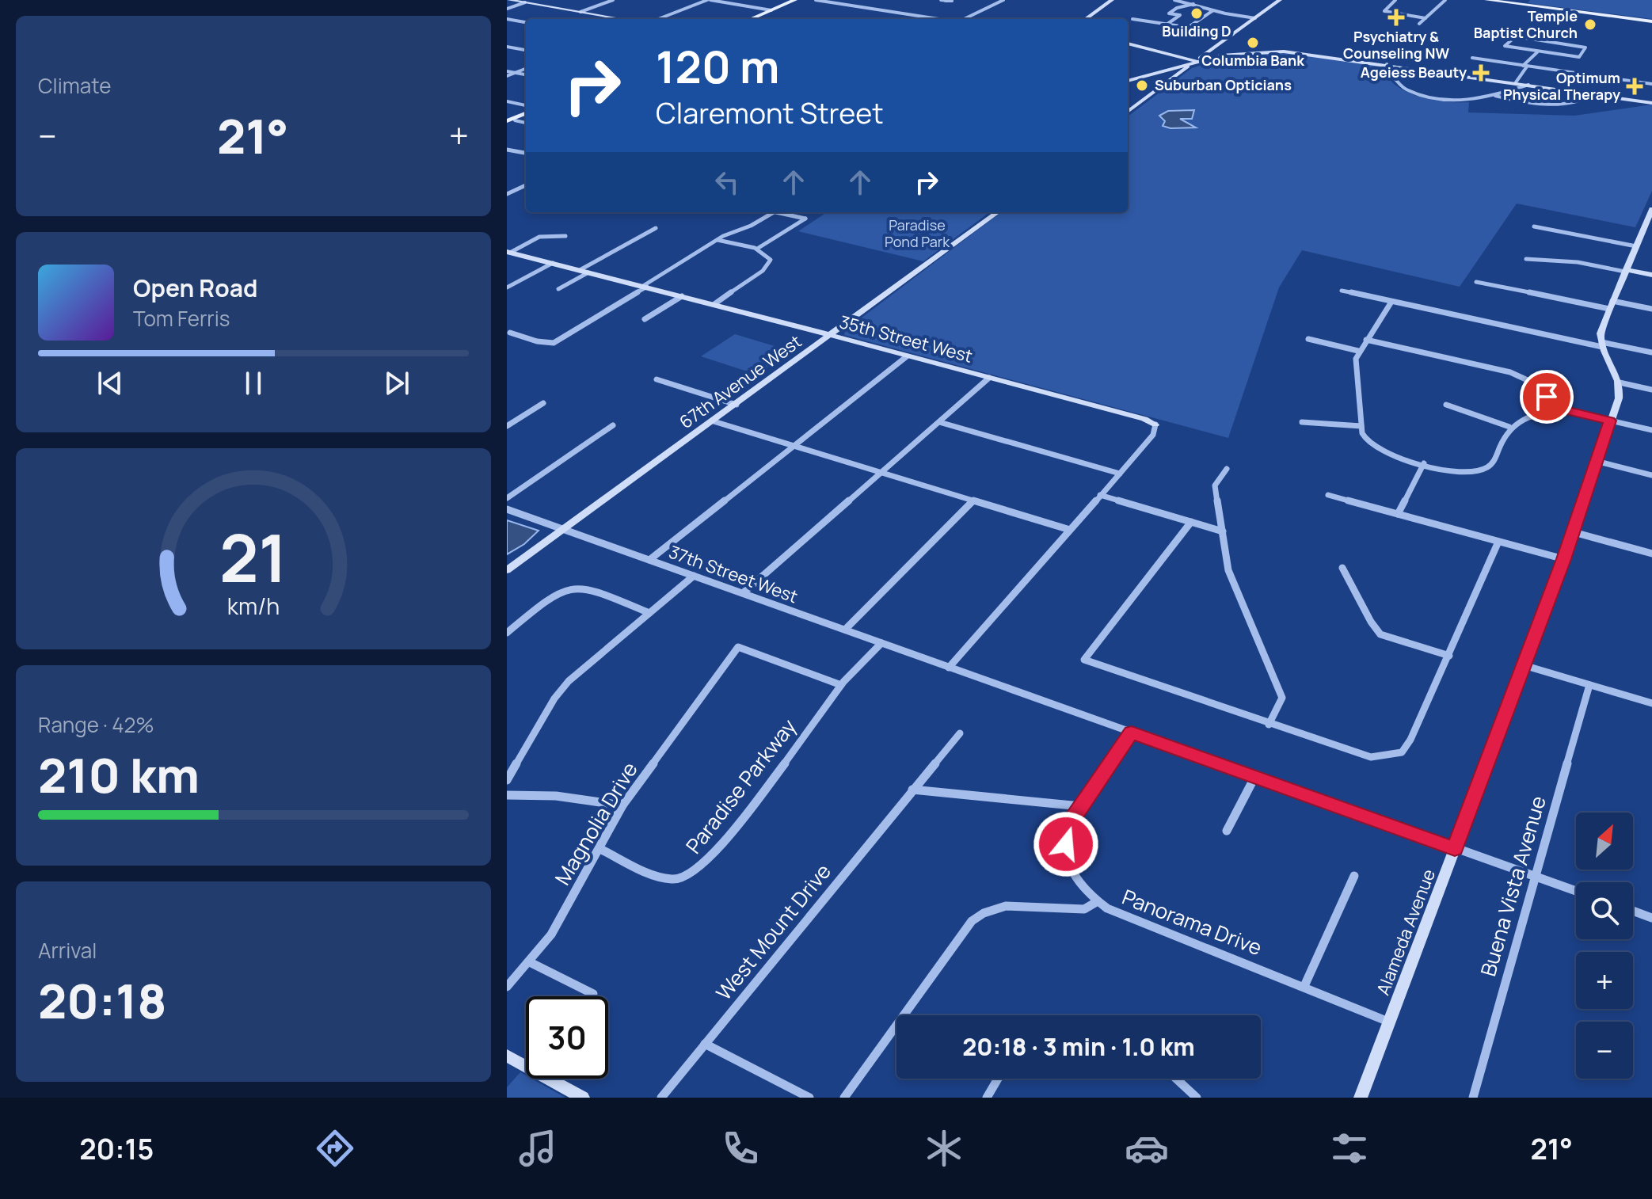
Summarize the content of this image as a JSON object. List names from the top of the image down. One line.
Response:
{"streets":{"street":["35th Street West","67th Avenue West","37th Street West","Paradise Parkway","Magnolia Drive","Buena Vista Avenue","Panorama Drive","West Mount Drive","Alameda Avenue"]},"crossings":[["35th Street West","67th Avenue West"],["67th Avenue West","37th Street West"],["37th Street West","Paradise Parkway"],["37th Street West","Buena Vista Avenue"],["37th Street West","Panorama Drive"],["37th Street West","Alameda Avenue"],["Paradise Parkway","Magnolia Drive"],["Panorama Drive","Alameda Avenue"]],"parks":["Paradise Pond Park"],"places":{"other":["Building D","Temple Baptist Church","Columbia Bank","Suburban Opticians"],"health":["Psychiatry & Counseling NW","Ageiess Beauty","Optimum Physical Therapy"]},"north":"top right","page":{"tile":["Climate",["Range · 42%","210 km"],["Arrival","20:18"]],"turn":["120 m","Claremont Street"],"heat":["−","21°","+"],"song":["Open Road","Tom Ferris"],"map_buttons":["+","−"],"limit":"30","trip":"20:18 · 3 min · 1.0 km","tabs":["20:15","21°"],"gauge":["21","km/h"]}}
